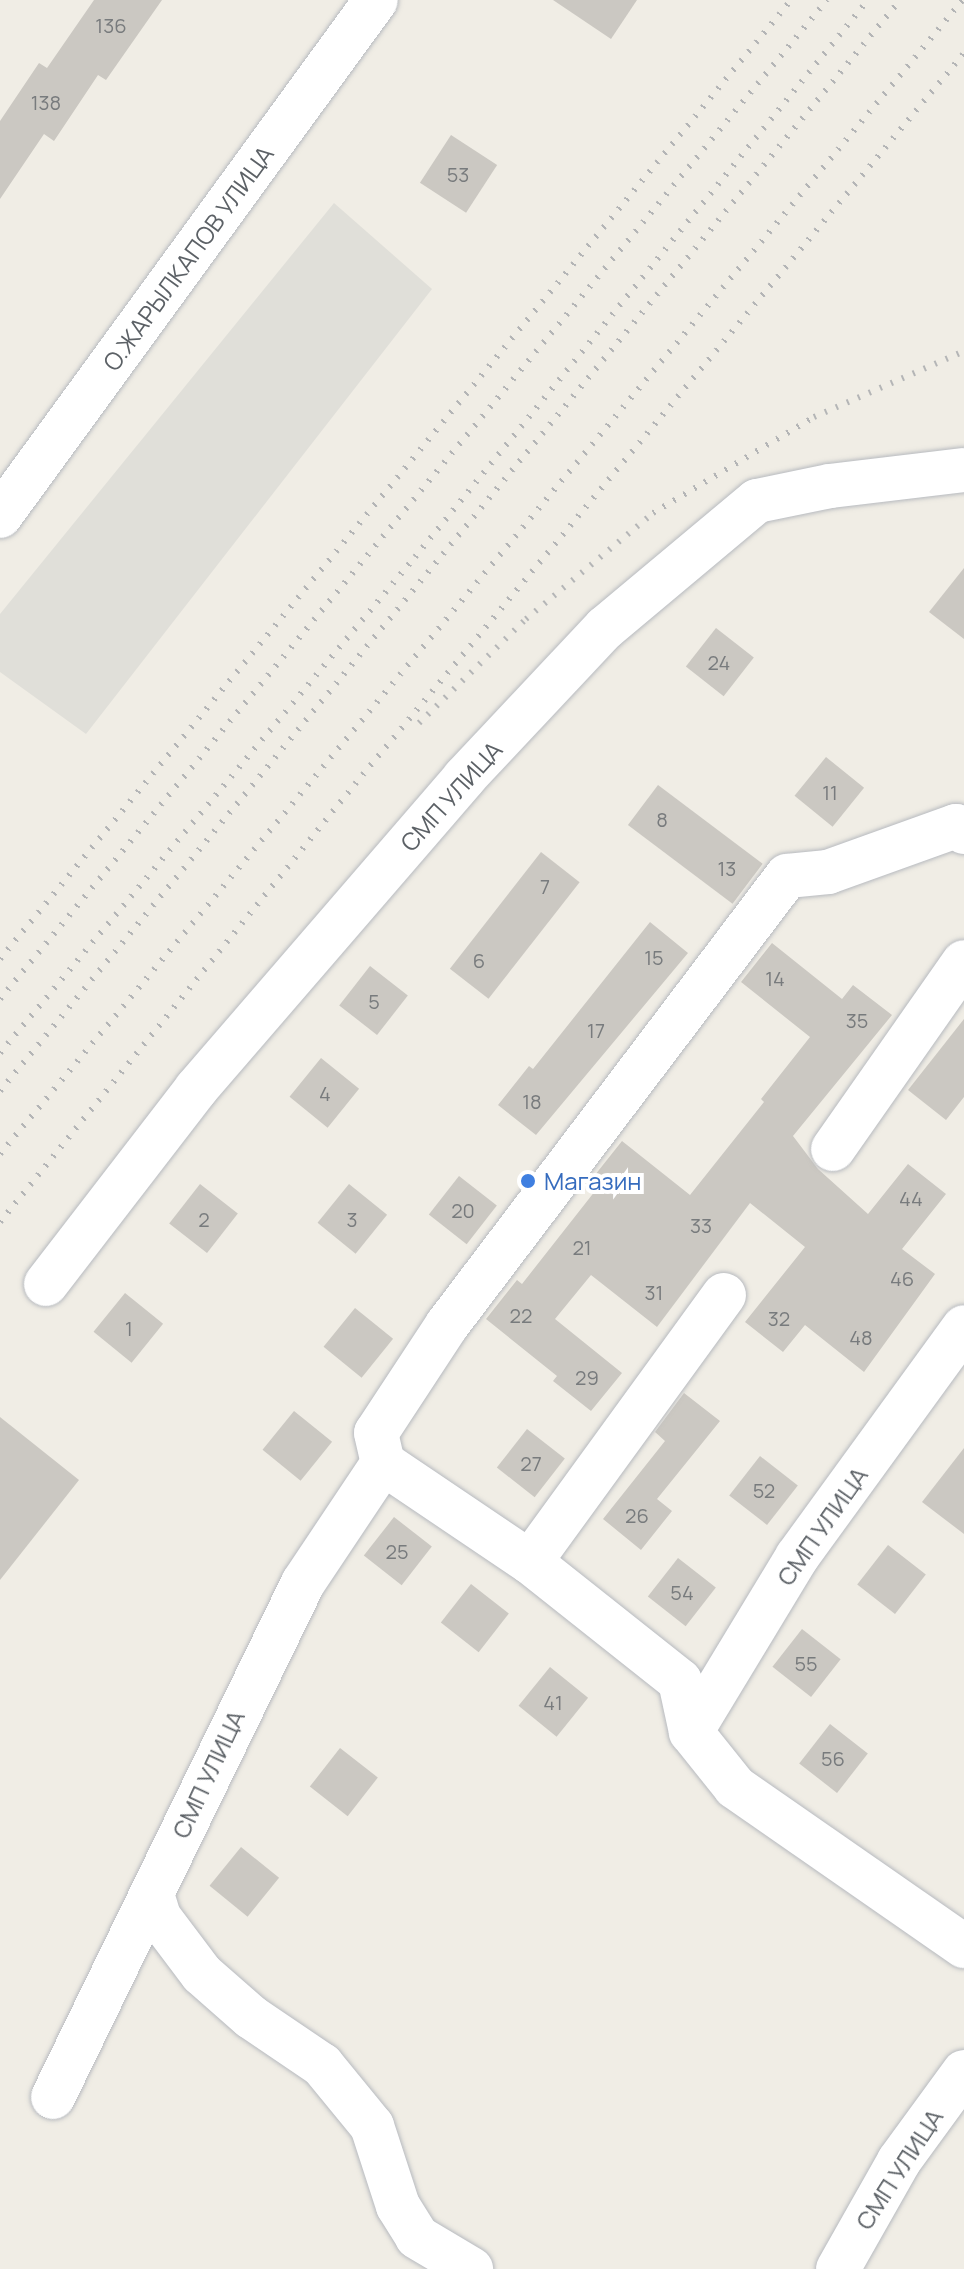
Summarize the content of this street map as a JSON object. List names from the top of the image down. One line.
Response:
{"streets":{"street":["О.ЖАРЫЛКАПОВ УЛИЦА","СМП УЛИЦА"]},"places":["Магазин"],"house_numbers":["136","138","53","24","11","8","13","7","15","6","14","5","35","17","4","18","44","20","2","3","33","21","46","31","22","32","1","48","29","27","52","26","25","54","55","41","56"]}
